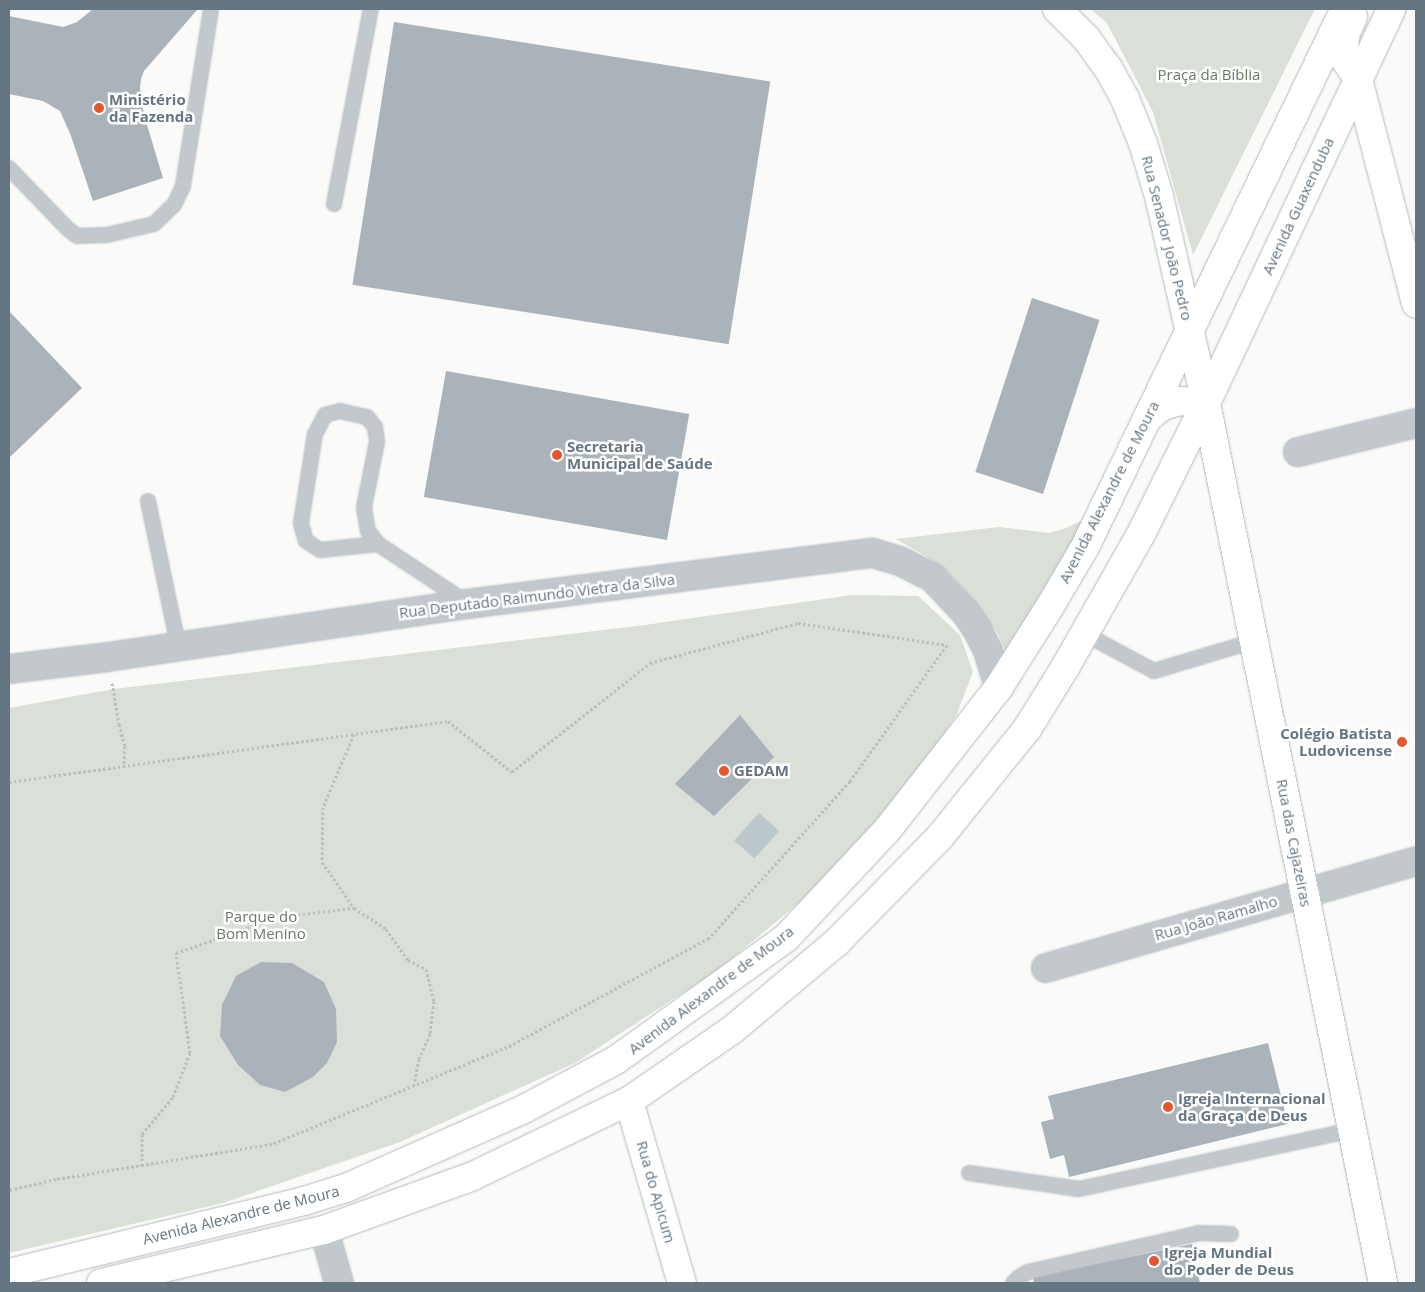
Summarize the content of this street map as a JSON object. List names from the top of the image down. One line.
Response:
{"streets":{"main road":["Avenida Guaxenduba","Rua Senador João Pedro","Avenida Alexandre de Moura","Rua das Cajazeiras","Rua do Apicum"],"street":["Rua Deputado Raimundo Vietra da Silva","Rua João Ramalho"]},"crossings":[["Avenida Guaxenduba","Rua Senador João Pedro"],["Avenida Guaxenduba","Rua das Cajazeiras"],["Rua Senador João Pedro","Avenida Alexandre de Moura"],["Rua Senador João Pedro","Rua das Cajazeiras"],["Avenida Alexandre de Moura","Rua Deputado Raimundo Vietra da Silva"],["Avenida Alexandre de Moura","Rua do Apicum"],["Rua das Cajazeiras","Rua João Ramalho"]],"parks":["Praça da Bíblia","Parque do Bom Menino"],"places":["Ministério da Fazenda","Secretaria Municipal de Saúde","Colégio Batista Ludovicense","GEDAM","Igreja Internacional da Graça de Deus","Igreja Mundial do Poder de Deus"]}
